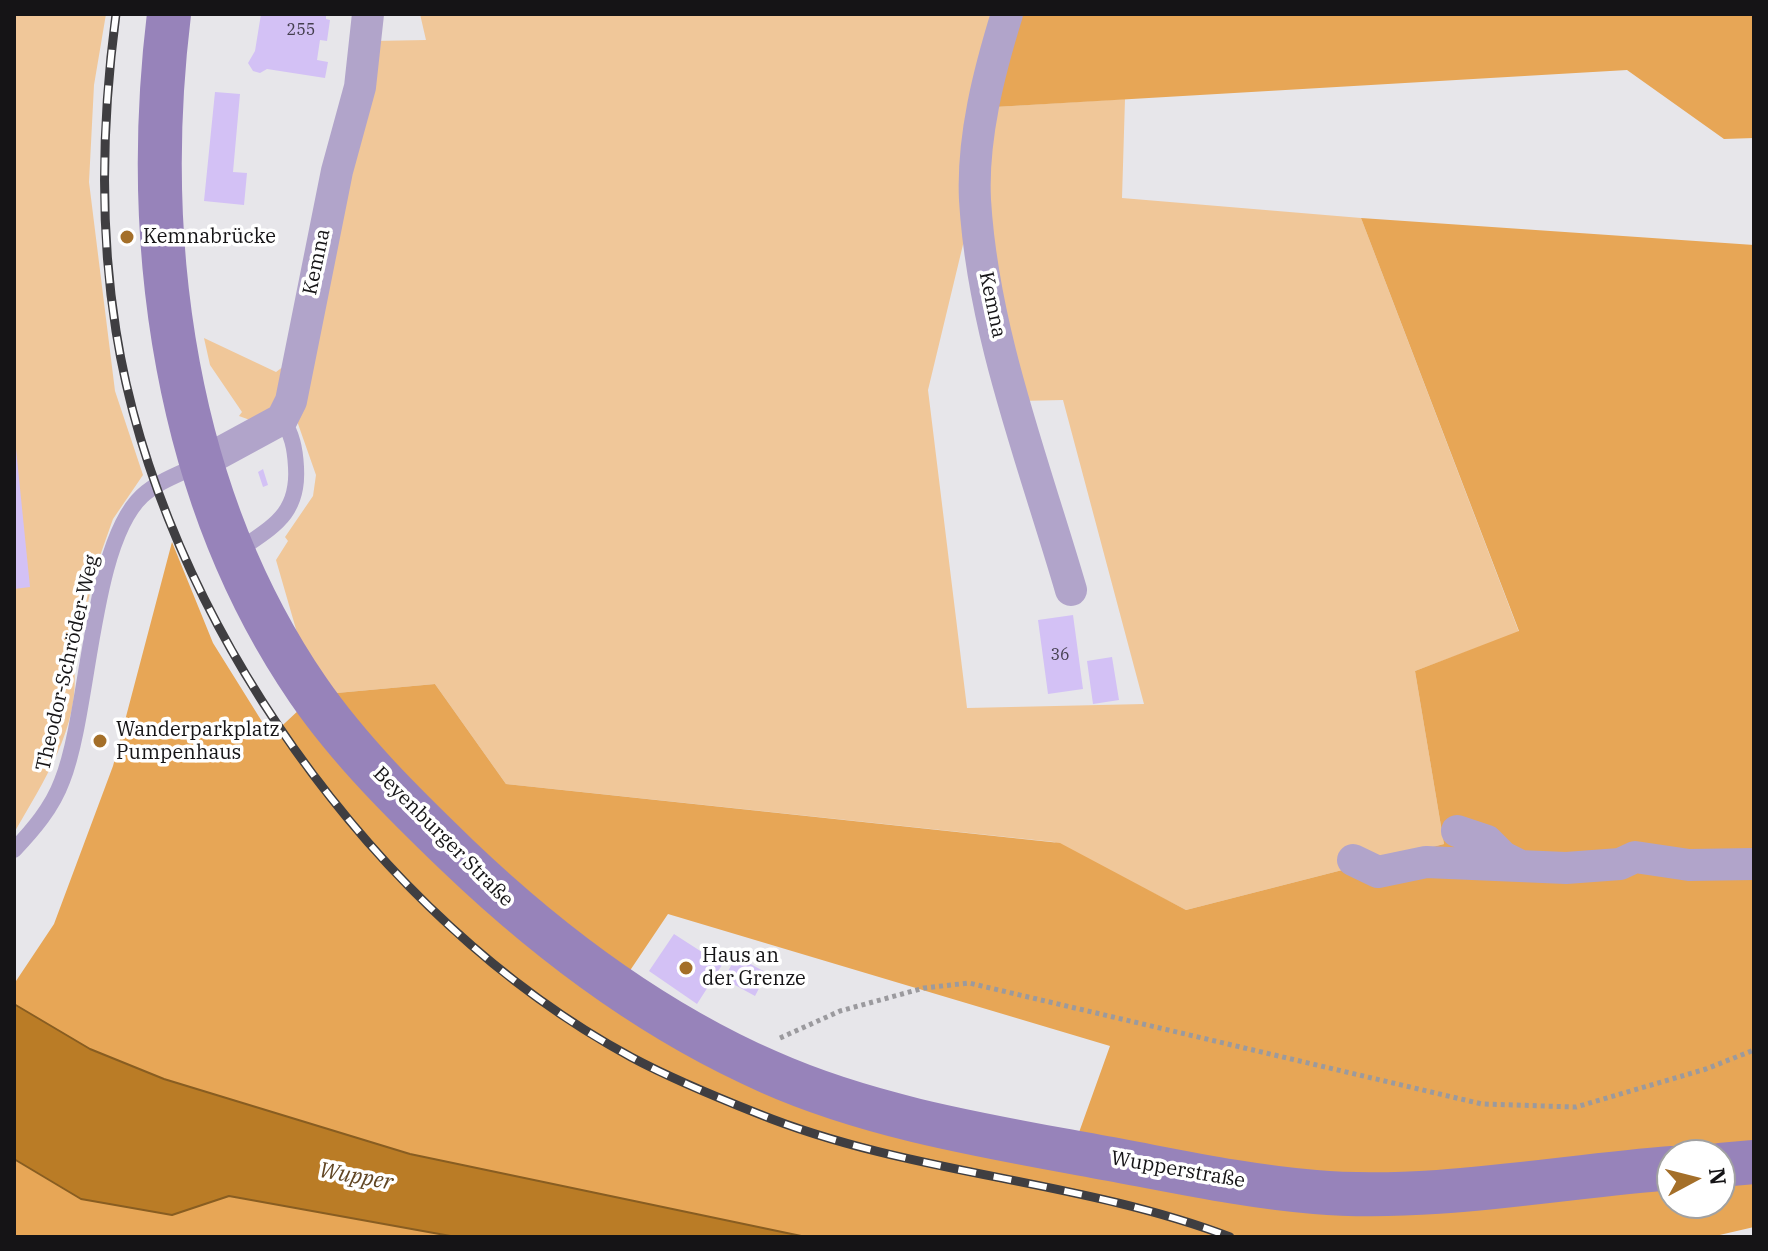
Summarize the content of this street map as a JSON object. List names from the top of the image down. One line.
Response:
{"streets":{"main road":["Beyenburger Straße","Wupperstraße"],"street":["Kemna"],"lane":["Theodor-Schröder-Weg"]},"crossings":[["Theodor-Schröder-Weg","Beyenburger Straße"],["Beyenburger Straße","Wupperstraße"]],"water":["Wupper"],"places":["Kemnabrücke","Wanderparkplatz Pumpenhaus","Haus an der Grenze"],"house_numbers":["255","36"],"north":"right"}
